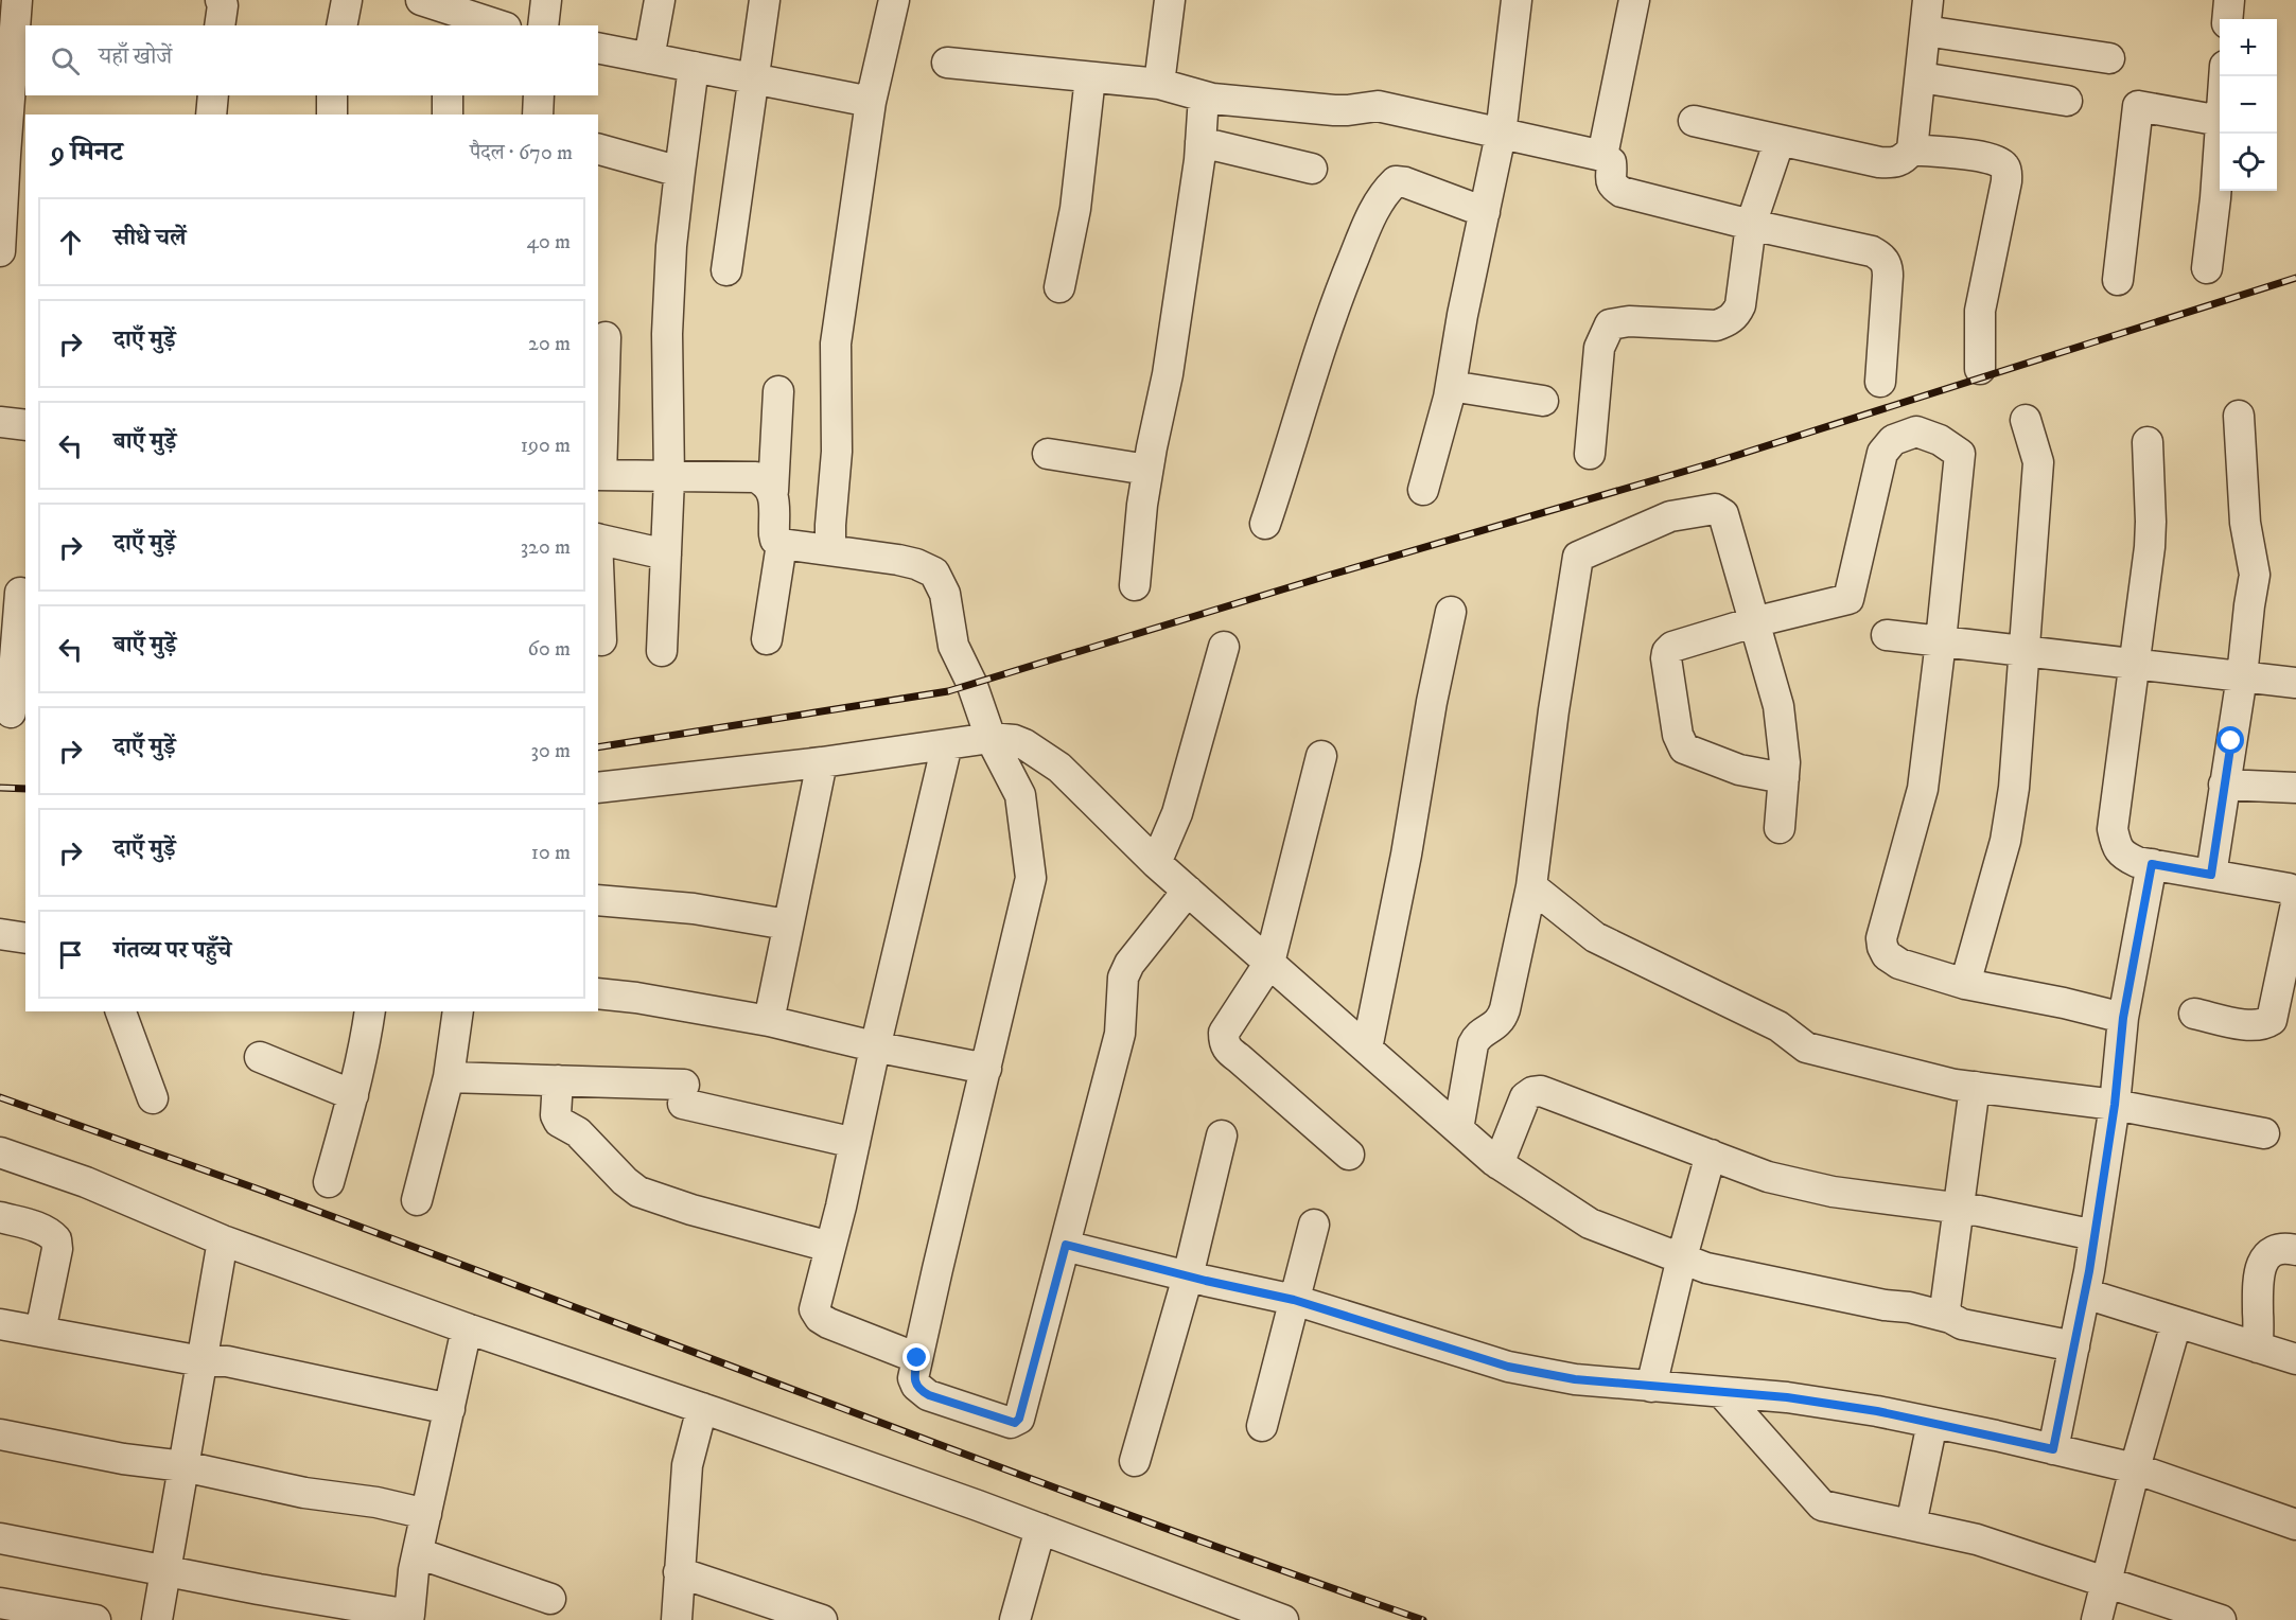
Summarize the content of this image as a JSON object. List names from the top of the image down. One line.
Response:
{"page":{"map_buttons":["+","−"],"search":"यहाँ खोजें","heading":["9 मिनट","पैदल · 670 m"],"list":[["सीधे चलें","40 m"],["दाएँ मुड़ें","20 m"],["बाएँ मुड़ें","190 m"],["दाएँ मुड़ें","320 m"],["बाएँ मुड़ें","60 m"],["दाएँ मुड़ें","30 m"],["दाएँ मुड़ें","10 m"],"गंतव्य पर पहुँचे"]}}
